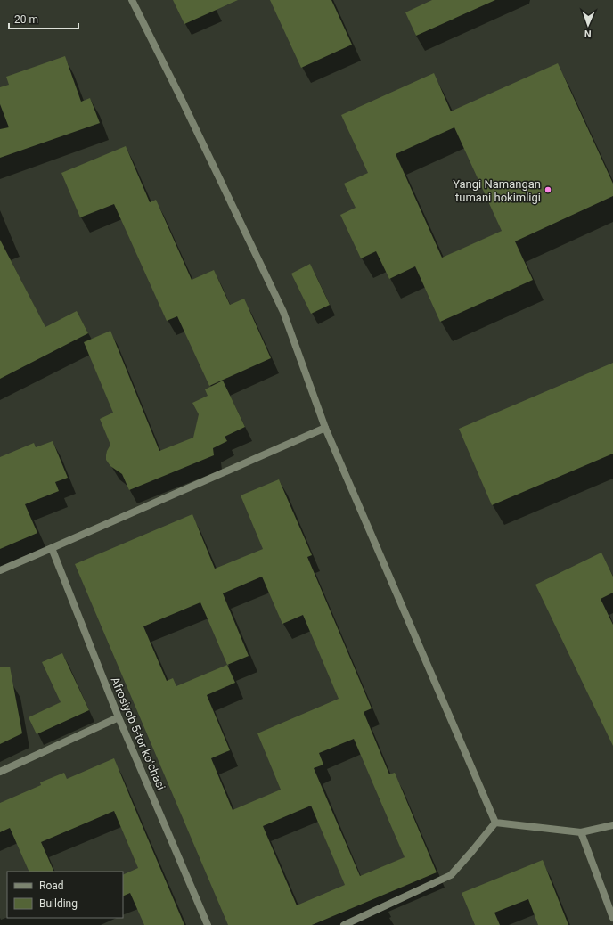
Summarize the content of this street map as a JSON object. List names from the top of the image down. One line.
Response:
{"streets":{"street":["Afrosiyob 5-tor koʻchasi"]},"places":["Yangi Namangan tumani hokimligi"],"legend":["Road","Building"],"scale_bar":"20 m","north":"bottom"}
